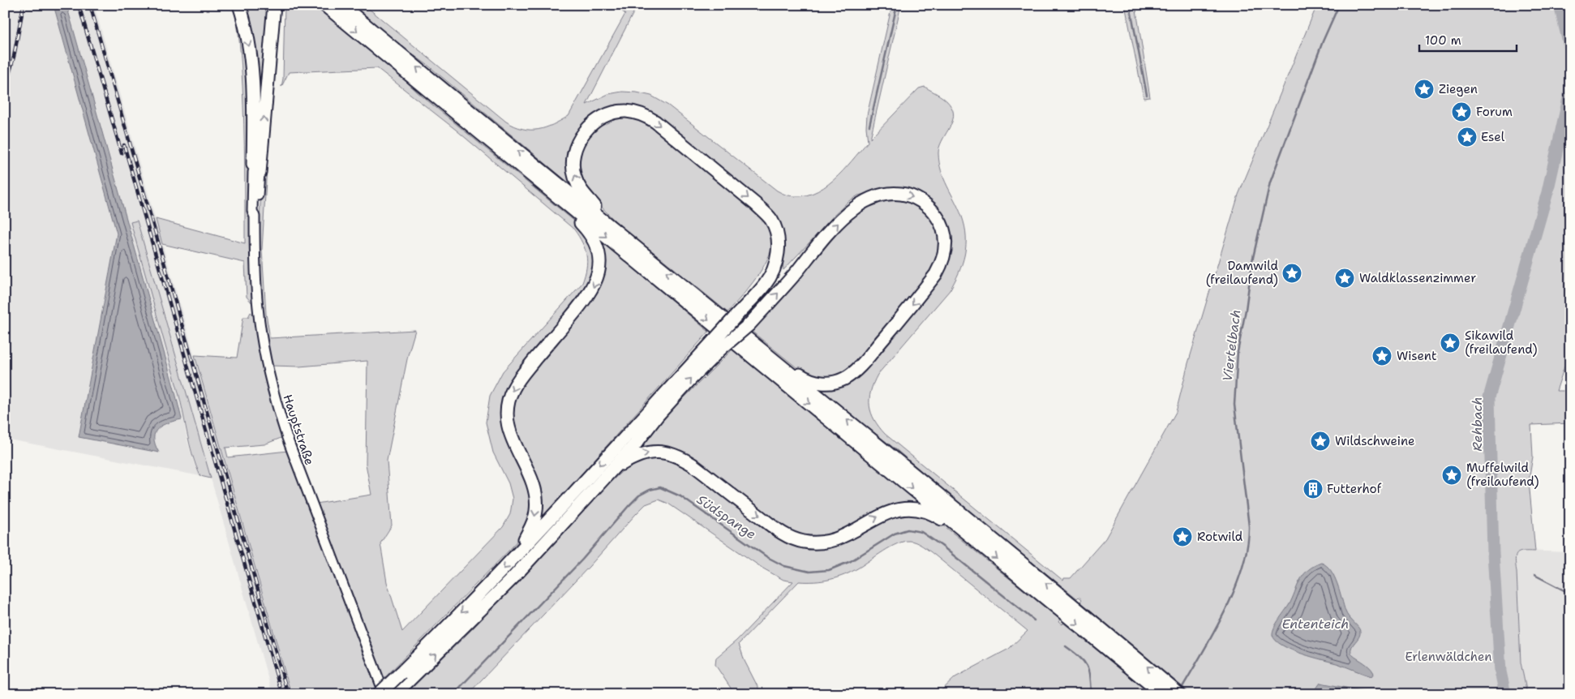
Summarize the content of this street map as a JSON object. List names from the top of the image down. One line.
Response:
{"streets":{"main road":["Hauptstraße"]},"water":["Viertelbach","Rehbach","Südspange","Ententeich"],"parks":["Erlenwäldchen"],"places":{"place":["Ziegen","Forum","Esel","Damwild (freilaufend)","Waldklassenzimmer","Sikawild (freilaufend)","Wisent","Wildschweine","Muffelwild (freilaufend)","Rotwild"],"building":["Futterhof"]},"scale_bar":"100 m"}
